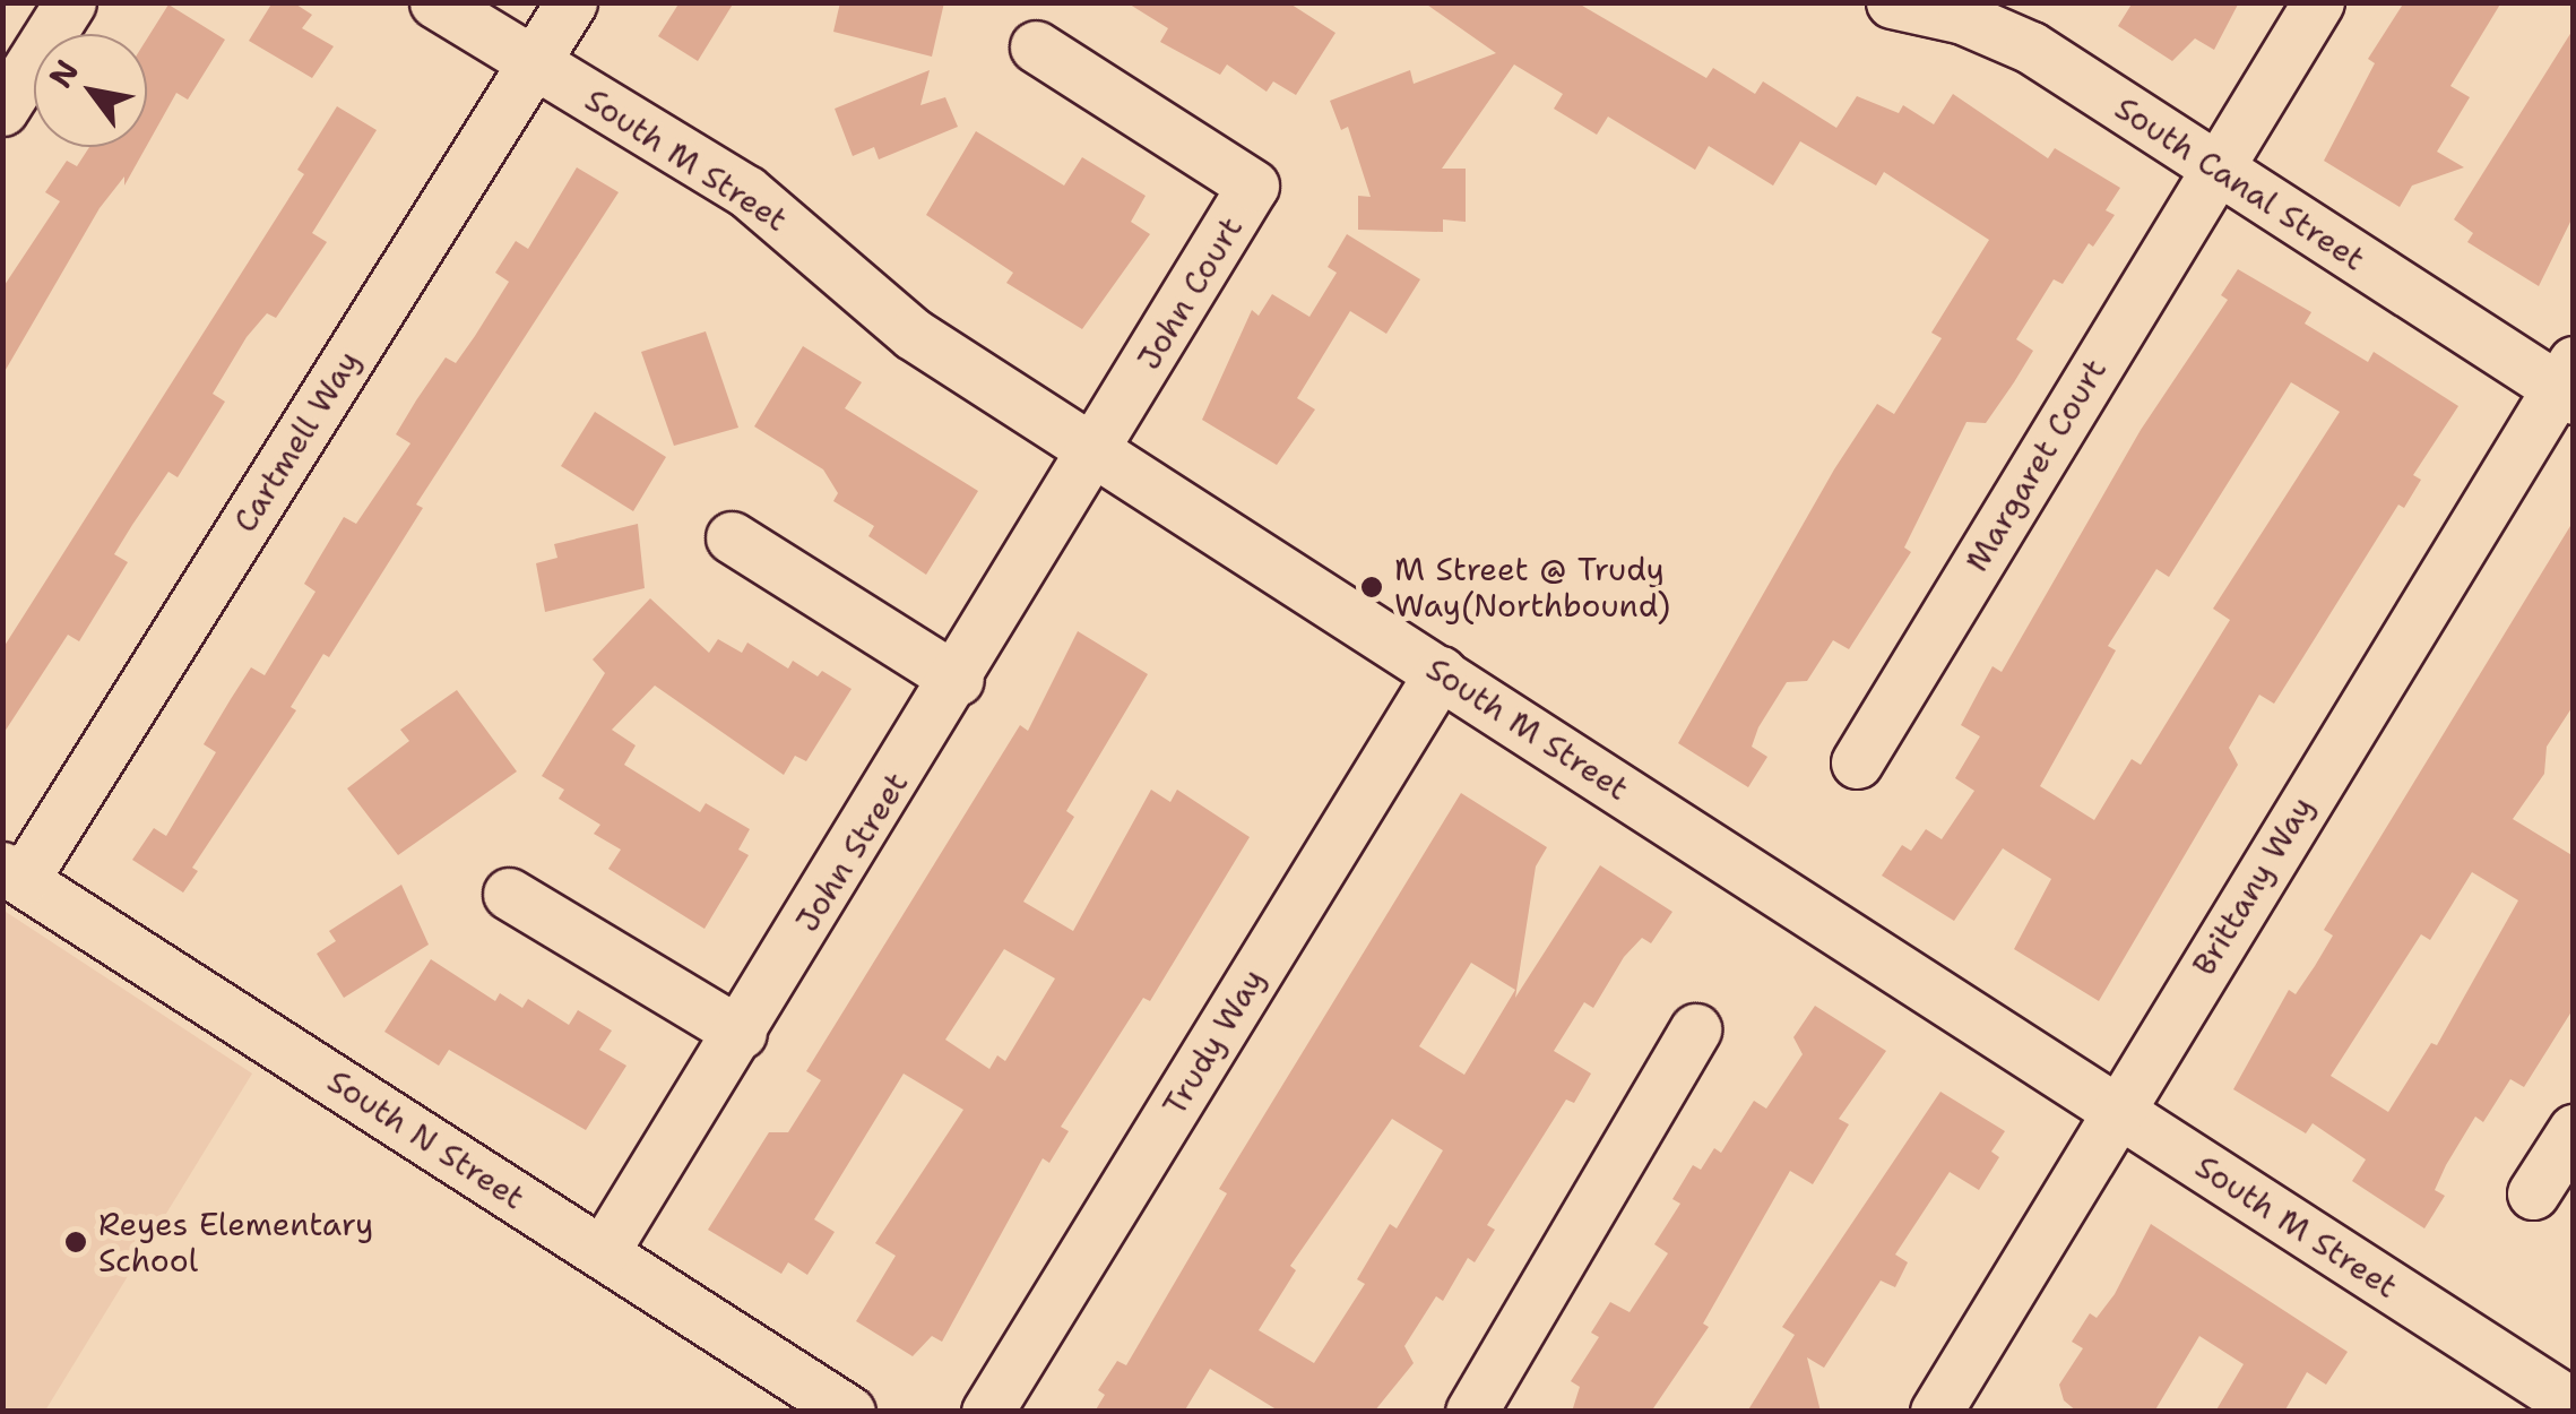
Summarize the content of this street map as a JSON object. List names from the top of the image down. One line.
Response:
{"streets":{"street":["South M Street","South Canal Street","John Court","Cartmell Way","Margaret Court","John Street","Brittany Way","Trudy Way","South N Street"]},"crossings":[["South M Street","John Court"],["South M Street","Cartmell Way"],["South M Street","John Street"],["South M Street","Brittany Way"],["South M Street","Trudy Way"],["South Canal Street","Margaret Court"],["South Canal Street","Brittany Way"],["John Court","John Street"],["Cartmell Way","South N Street"],["John Street","South N Street"]],"places":["M Street @ Trudy Way(Northbound)","Reyes Elementary School"],"north":"top left"}
